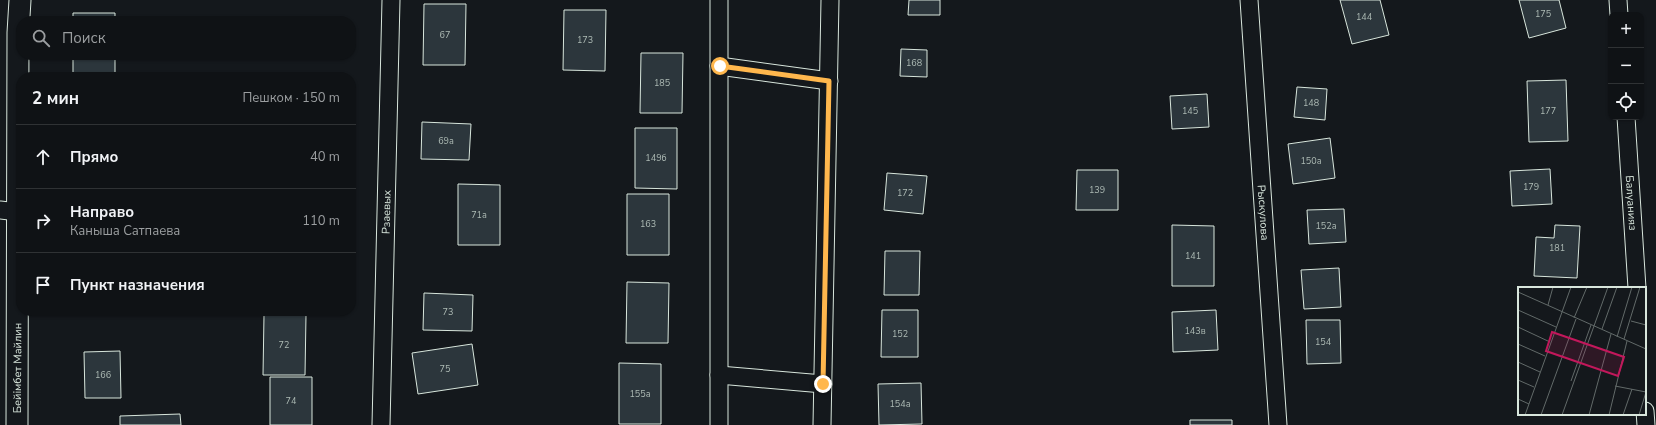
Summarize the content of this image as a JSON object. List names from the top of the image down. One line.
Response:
{"streets":{"street":["Балуанияз","Рзаевых","Рыскулова","Бейімбет Майлин"]},"house_numbers":["175","144","67","173","168","185","148","145","177","69а","149б","150а","179","139","172","71а","163","152а","181","141","73","143в","152","154","72","75","166","155а","74","154а"],"page":{"map_buttons":["+","−"],"search":"Поиск","heading":["2 мин","Пешком · 150 m"],"list":[["Прямо","40 m"],["Направо","Каныша Сатпаева","110 m"],"Пункт назначения"]}}
